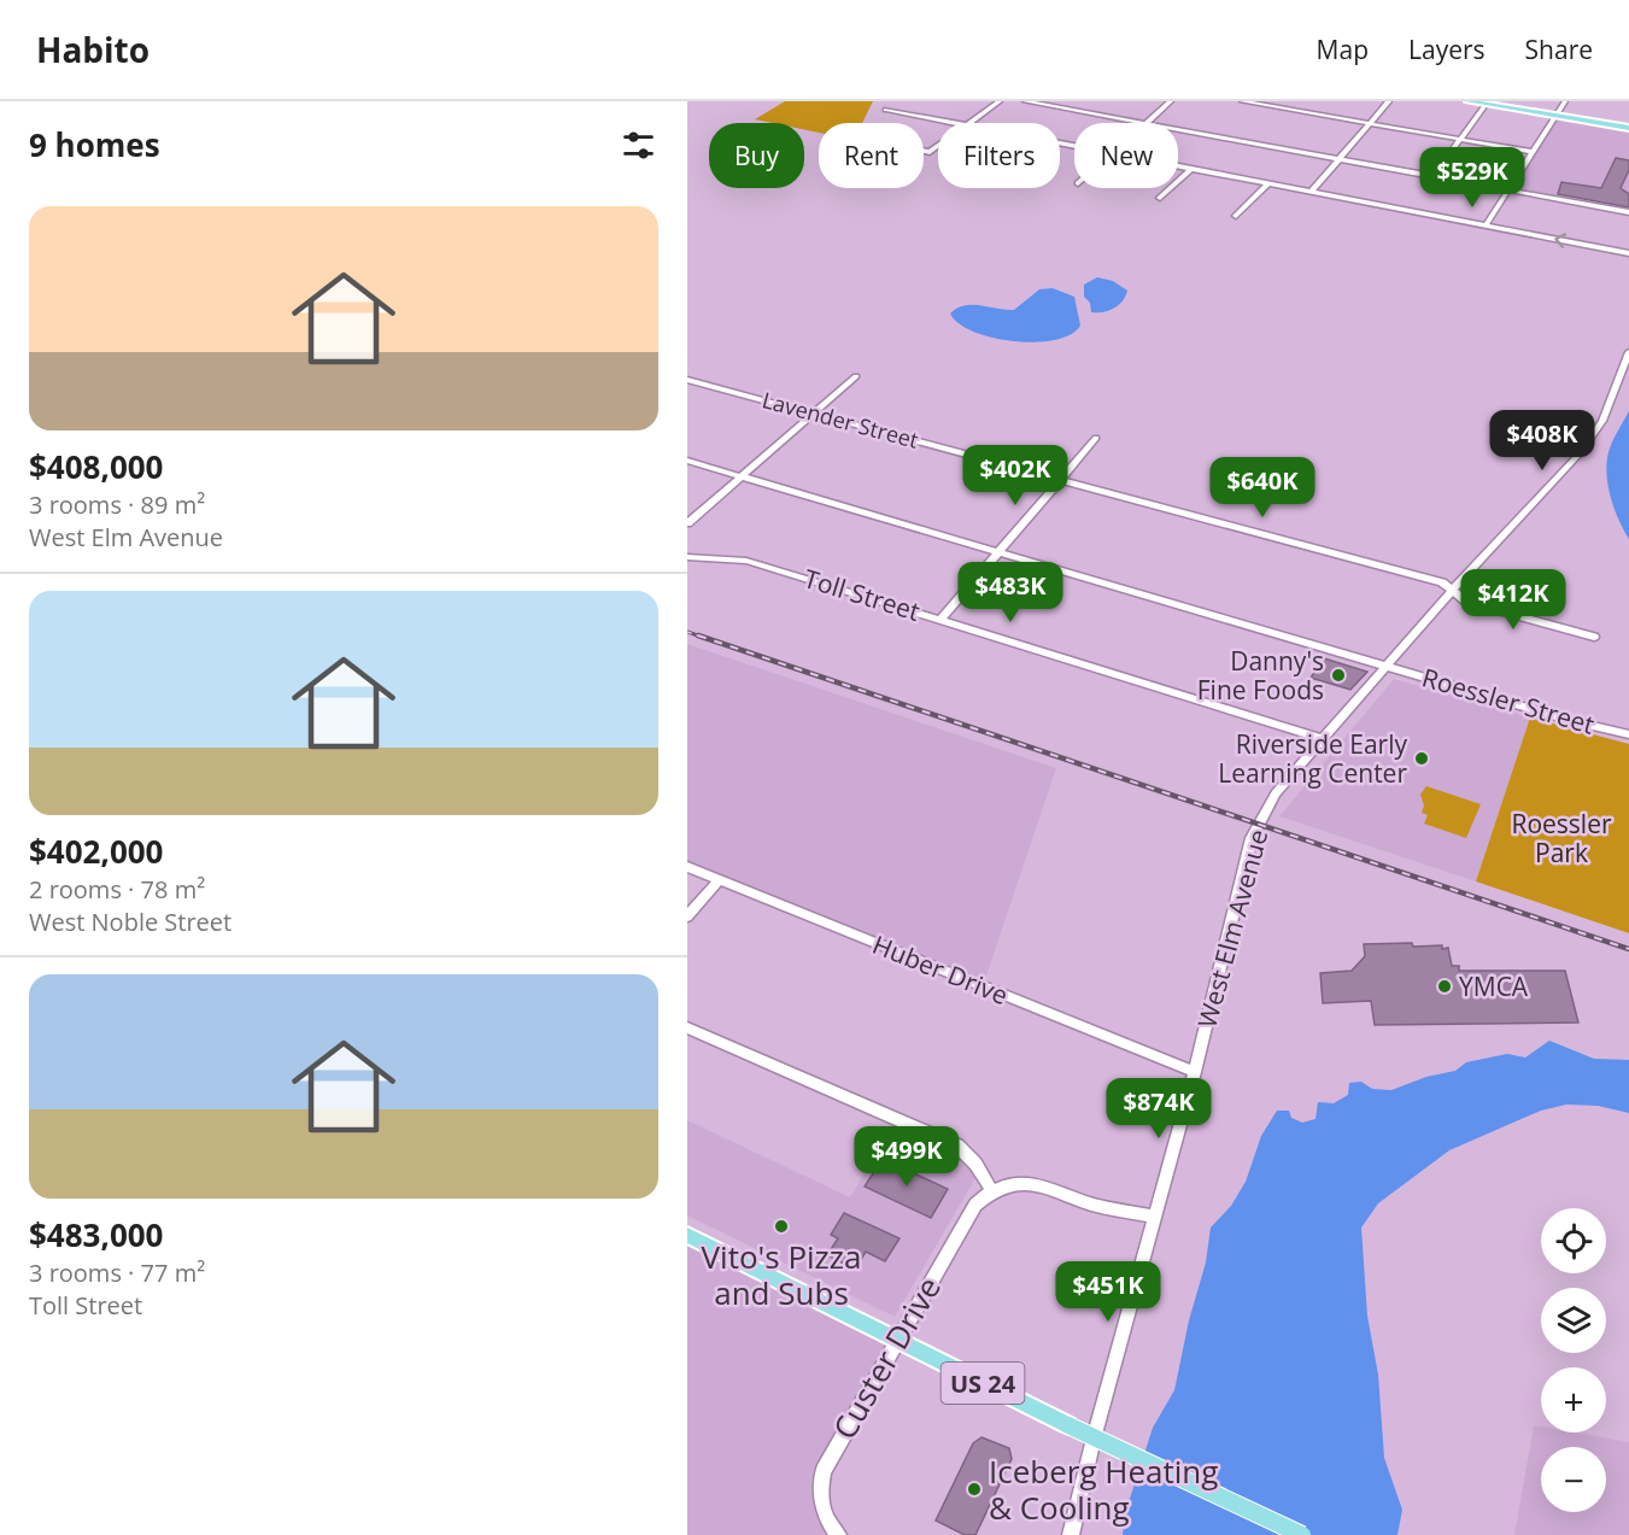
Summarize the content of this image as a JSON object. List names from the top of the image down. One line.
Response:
{"streets":{"main road":["US 24"],"street":["Lavender Street","Toll Street","Roessler Street","West Elm Avenue","Huber Drive","Custer Drive"]},"crossings":[["Lavender Street","West Elm Avenue"],["Toll Street","West Elm Avenue"],["Roessler Street","West Elm Avenue"],["West Elm Avenue","Huber Drive"],["Custer Drive","US 24"]],"parks":["Roessler Park"],"places":["Danny's Fine Foods","Riverside Early Learning Center","YMCA","Vito's Pizza and Subs","Iceberg Heating & Cooling"],"page":{"header":"Habito","nav":["Map","Layers","Share"],"heading":"9 homes","chip":["Buy","Rent","Filters","New"],"price":["$529K","$408K","$402K","$640K","$483K","$412K","$874K","$499K","$451K"],"list":[{"name":"$408,000","note":"3 rooms · 89 m² · West Elm Avenue"},{"name":"$402,000","note":"2 rooms · 78 m² · West Noble Street"},{"name":"$483,000","note":"3 rooms · 77 m² · Toll Street"}],"map_buttons":["+","−"]}}
